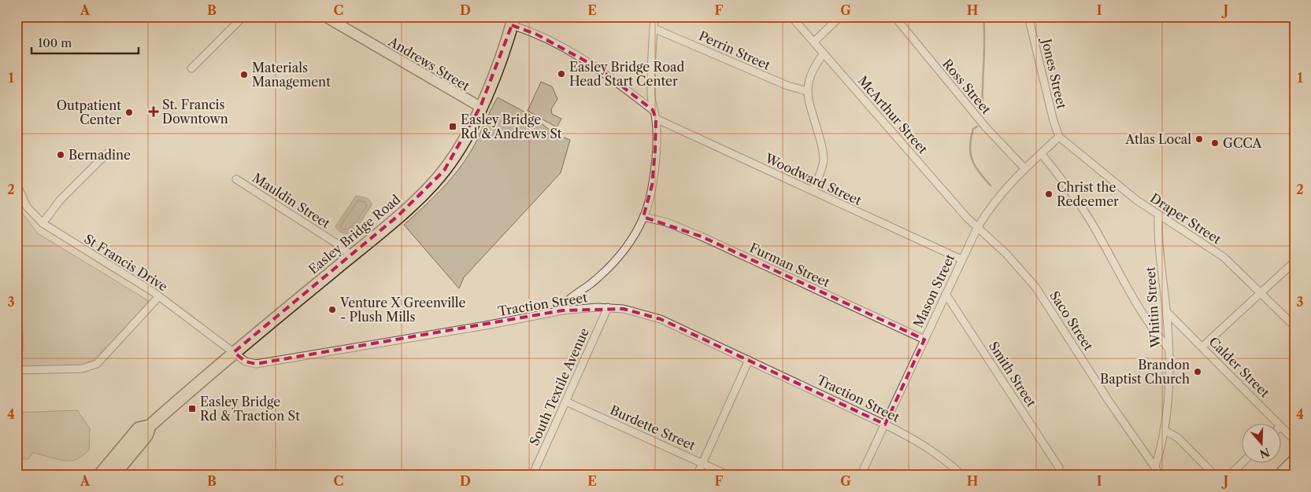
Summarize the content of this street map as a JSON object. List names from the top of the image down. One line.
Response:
{"streets":{"highway":["Easley Bridge Road"],"street":["Perrin Street","Andrews Street","Jones Street","Ross Street","McArthur Street","Woodward Street","Mauldin Street","Draper Street","St Francis Drive","Furman Street","Mason Street","Traction Street","Whitin Street","Saco Street","Calder Street","Smith Street","South Textile Avenue","Burdette Street"]},"crossings":[["Andrews Street","Easley Bridge Road"],["Jones Street","Draper Street"],["Jones Street","Mason Street"],["Ross Street","Mason Street"],["McArthur Street","Mason Street"],["McArthur Street","Saco Street"],["Woodward Street","Mason Street"],["Mauldin Street","Easley Bridge Road"],["Draper Street","Mason Street"],["Draper Street","Whitin Street"],["Easley Bridge Road","St Francis Drive"],["Easley Bridge Road","Traction Street"],["St Francis Drive","Traction Street"],["Furman Street","Mason Street"],["Mason Street","Traction Street"],["Mason Street","Saco Street"],["Mason Street","Smith Street"],["Traction Street","South Textile Avenue"],["Whitin Street","Saco Street"],["Whitin Street","Calder Street"],["South Textile Avenue","Burdette Street"]],"places":{"other":["Easley Bridge Road Head Start Center","Materials Management","Outpatient Center","Atlas Local","GCCA","Bernadine","Christ the Redeemer","Venture X Greenville - Plush Mills","Brandon Baptist Church"],"health":["St. Francis Downtown"],"transit":["Easley Bridge Rd & Andrews St","Easley Bridge Rd & Traction St"]},"scale_bar":"100 m","north":"bottom","grid":{"columns":["A","B","C","D","E","F","G","H","I","J"],"rows":["1","2","3","4"]}}
